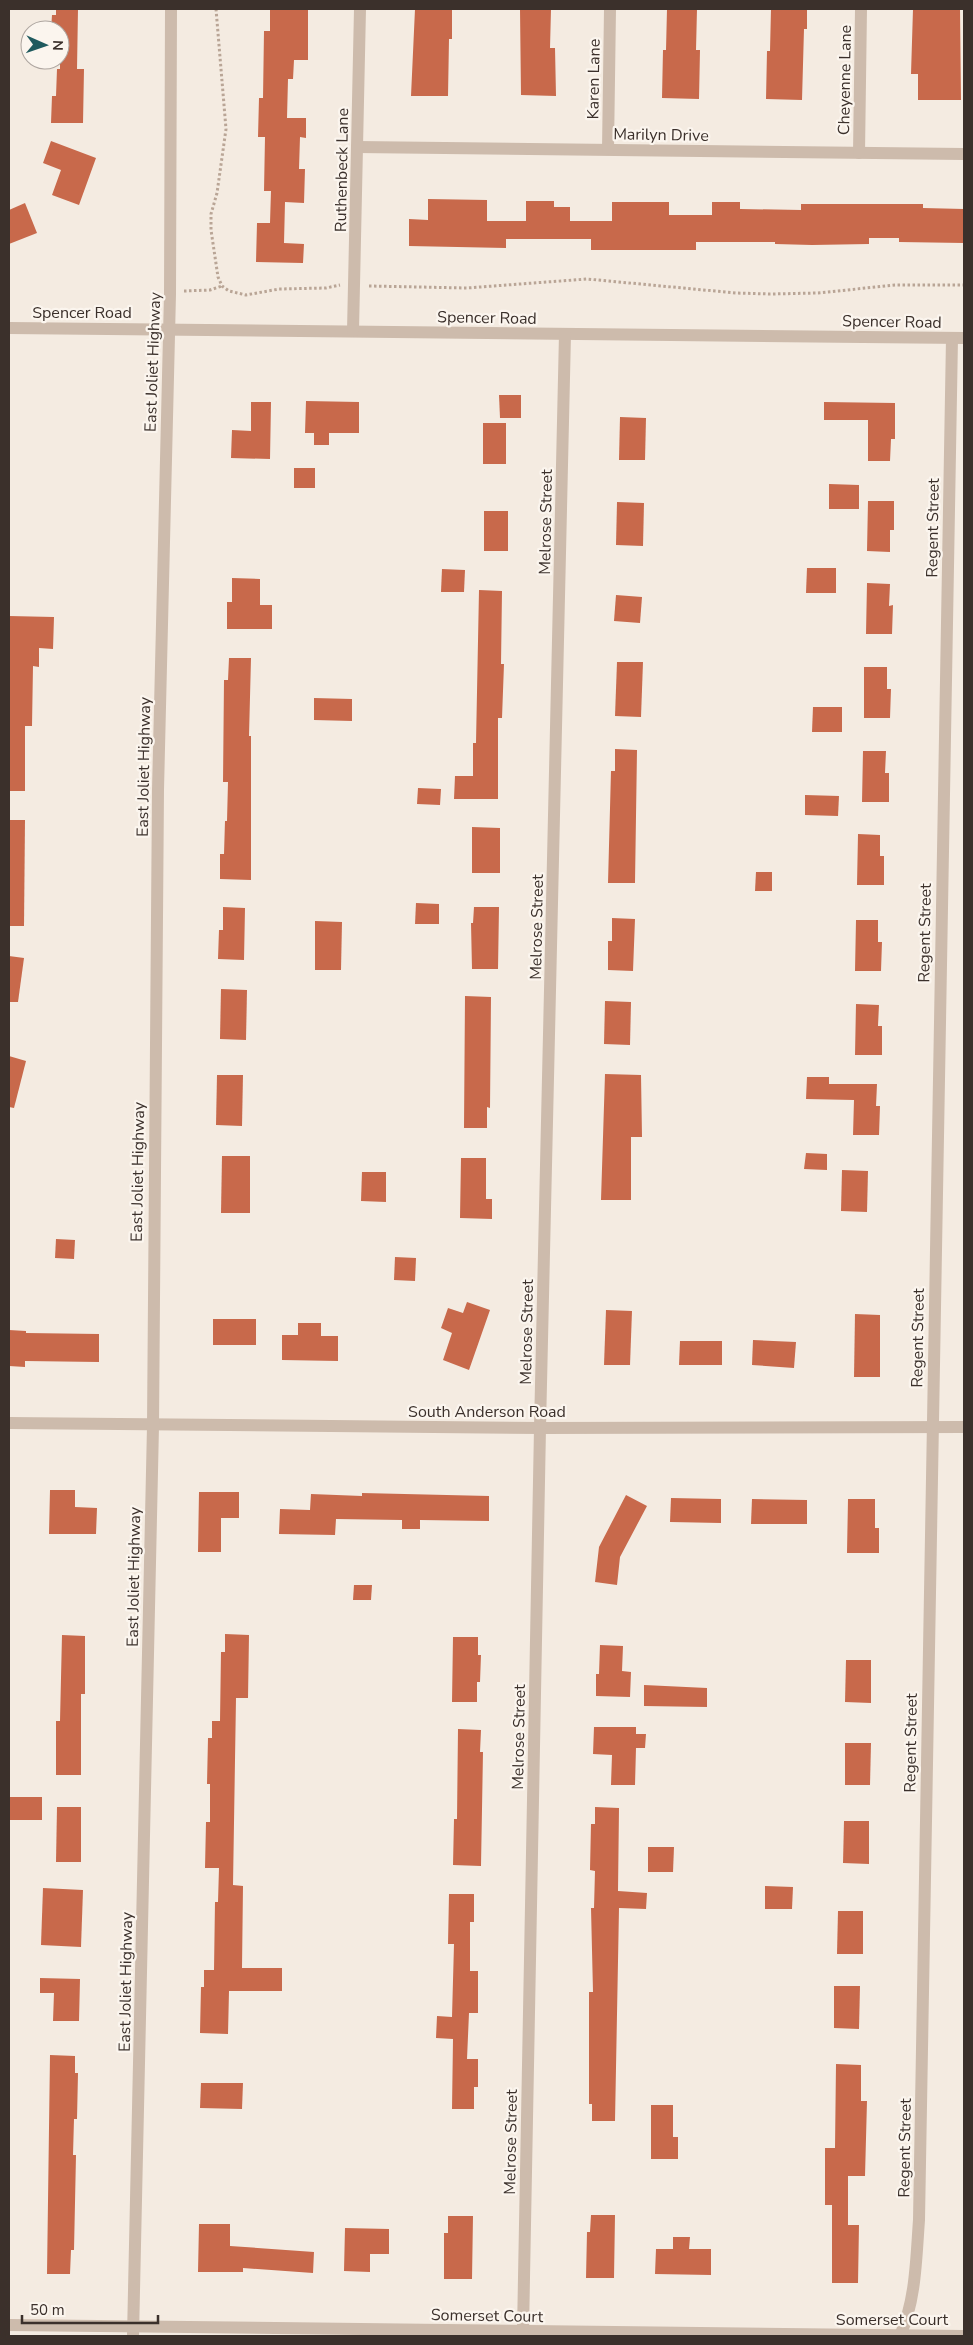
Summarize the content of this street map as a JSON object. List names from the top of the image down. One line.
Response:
{"streets":{"street":["Karen Lane","Cheyenne Lane","Marilyn Drive","Ruthenbeck Lane","Spencer Road","East Joliet Highway","Melrose Street","Regent Street","South Anderson Road","Somerset Court"]},"crossings":[["Karen Lane","Marilyn Drive"],["Cheyenne Lane","Marilyn Drive"],["Marilyn Drive","Ruthenbeck Lane"],["Ruthenbeck Lane","Spencer Road"],["Spencer Road","East Joliet Highway"],["Spencer Road","Melrose Street"],["Spencer Road","Regent Street"],["East Joliet Highway","South Anderson Road"],["East Joliet Highway","Somerset Court"],["Melrose Street","South Anderson Road"],["Melrose Street","Somerset Court"],["Regent Street","South Anderson Road"],["Regent Street","Somerset Court"]],"scale_bar":"50 m","north":"right"}
